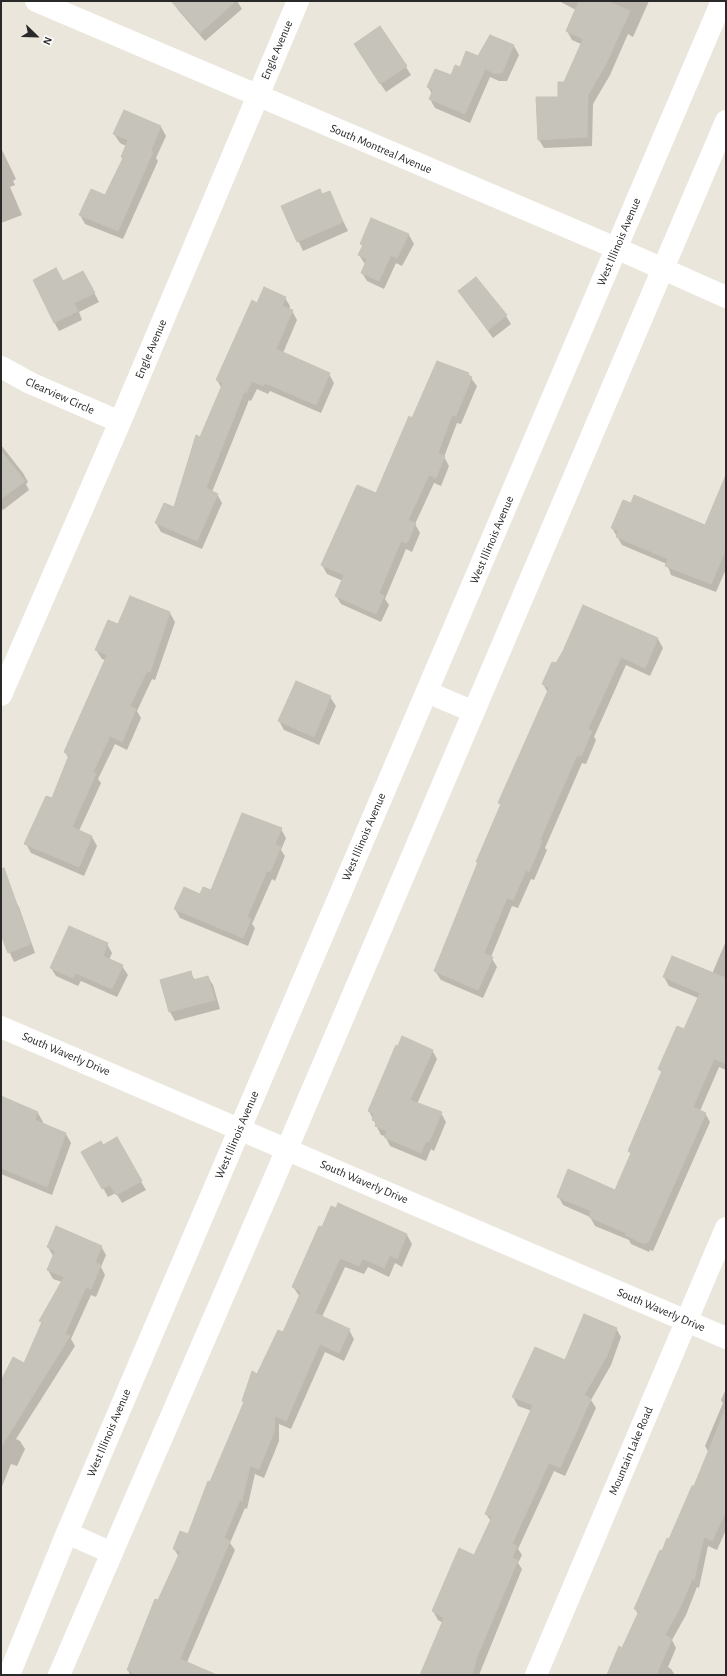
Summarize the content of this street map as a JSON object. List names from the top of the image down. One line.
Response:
{"streets":{"main road":["Engle Avenue","South Montreal Avenue","West Illinois Avenue","Clearview Circle","South Waverly Drive","Mountain Lake Road"]},"crossings":[["Engle Avenue","South Montreal Avenue"],["Engle Avenue","Clearview Circle"],["South Montreal Avenue","West Illinois Avenue"],["West Illinois Avenue","South Waverly Drive"],["South Waverly Drive","Mountain Lake Road"]],"north":"bottom right"}
